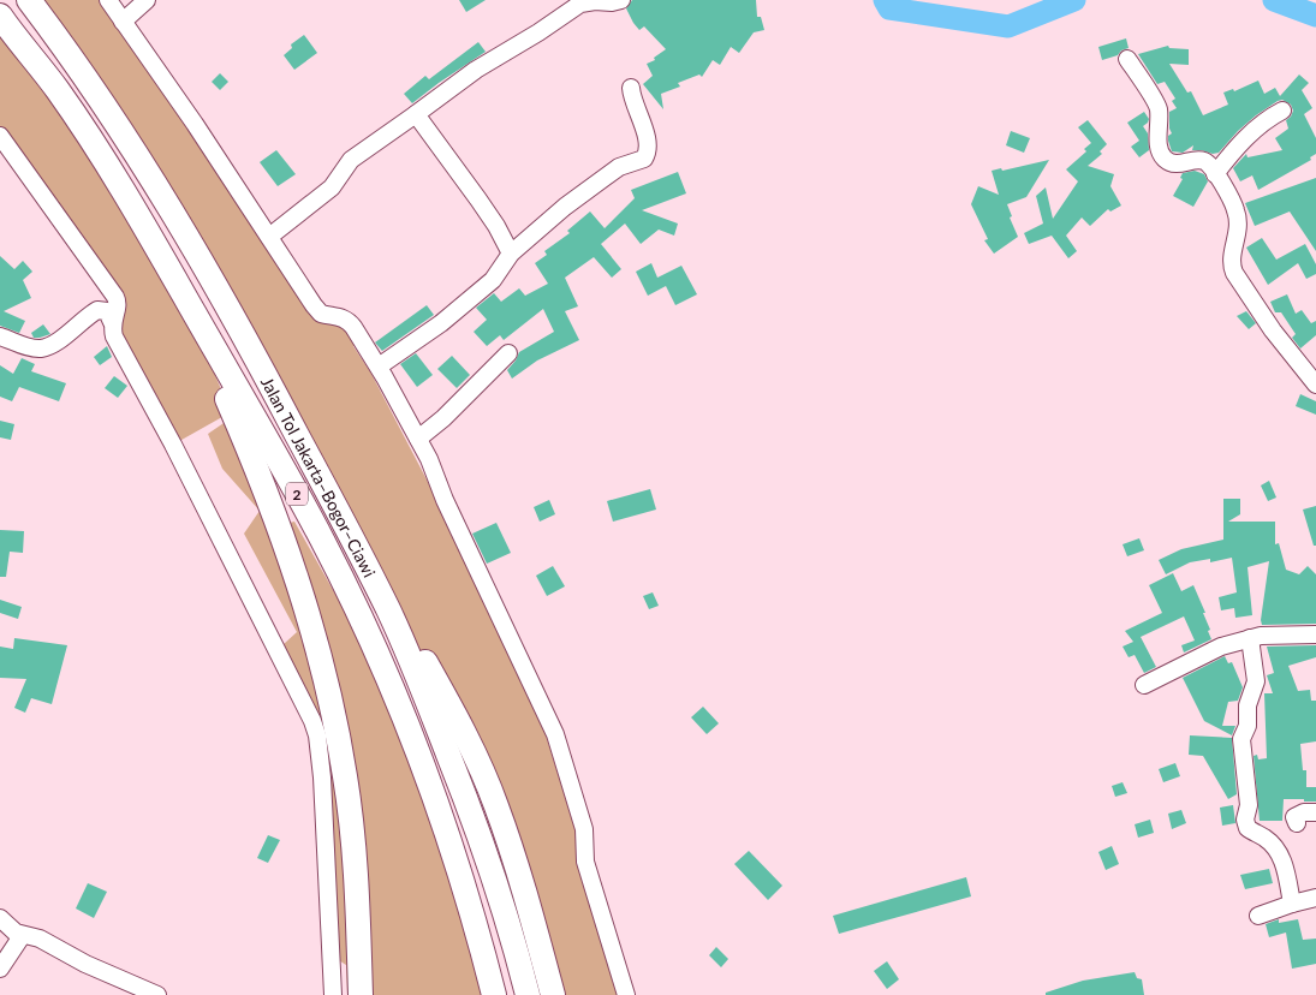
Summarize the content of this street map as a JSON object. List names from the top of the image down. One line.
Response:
{"streets":{"highway":["Jalan Tol Jakarta–Bogor–Ciawi","2"]}}
